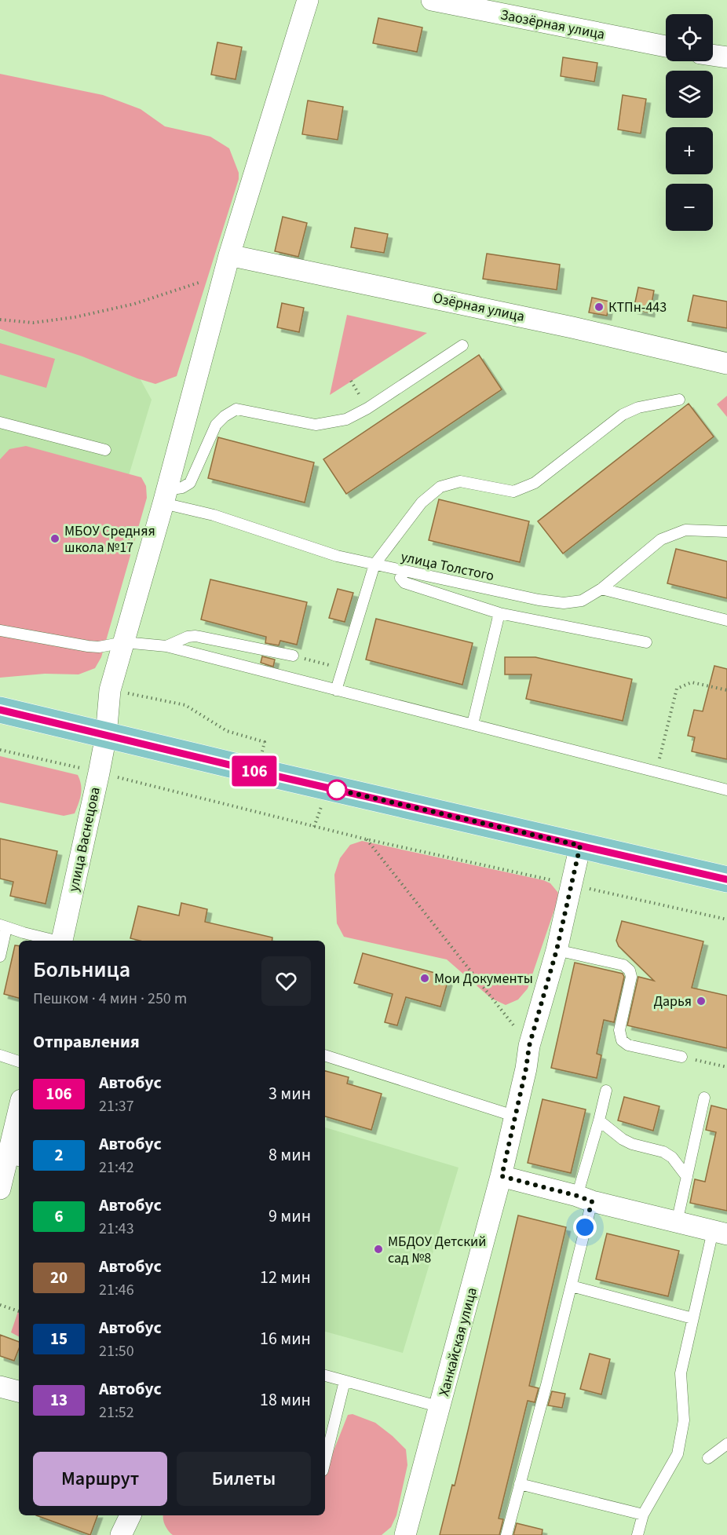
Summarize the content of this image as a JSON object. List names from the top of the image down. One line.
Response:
{"streets":{"street":["Заозёрная улица","Озёрная улица","улица Васнецова","Ханкайская улица"],"lane":["улица Толстого"]},"crossings":[["Озёрная улица","улица Васнецова"],["улица Толстого","улица Васнецова"]],"places":["КТПн-443","МБОУ Средняя школа №17","Мои Документы","Дарья","МБДОУ Детский сад №8"],"lines":["bus line 106"],"page":{"on_map":"106","map_buttons":["+","−"],"heading":[["Больница","Пешком · 4 мин · 250 m"],"Отправления"],"list":[{"mark":"106","name":"Автобус","note":"21:37","value":"3 мин"},{"mark":"2","name":"Автобус","note":"21:42","value":"8 мин"},{"mark":"6","name":"Автобус","note":"21:43","value":"9 мин"},{"mark":"20","name":"Автобус","note":"21:46","value":"12 мин"},{"mark":"15","name":"Автобус","note":"21:50","value":"16 мин"},{"mark":"13","name":"Автобус","note":"21:52","value":"18 мин"}],"buttons":["Маршрут","Билеты"]}}
